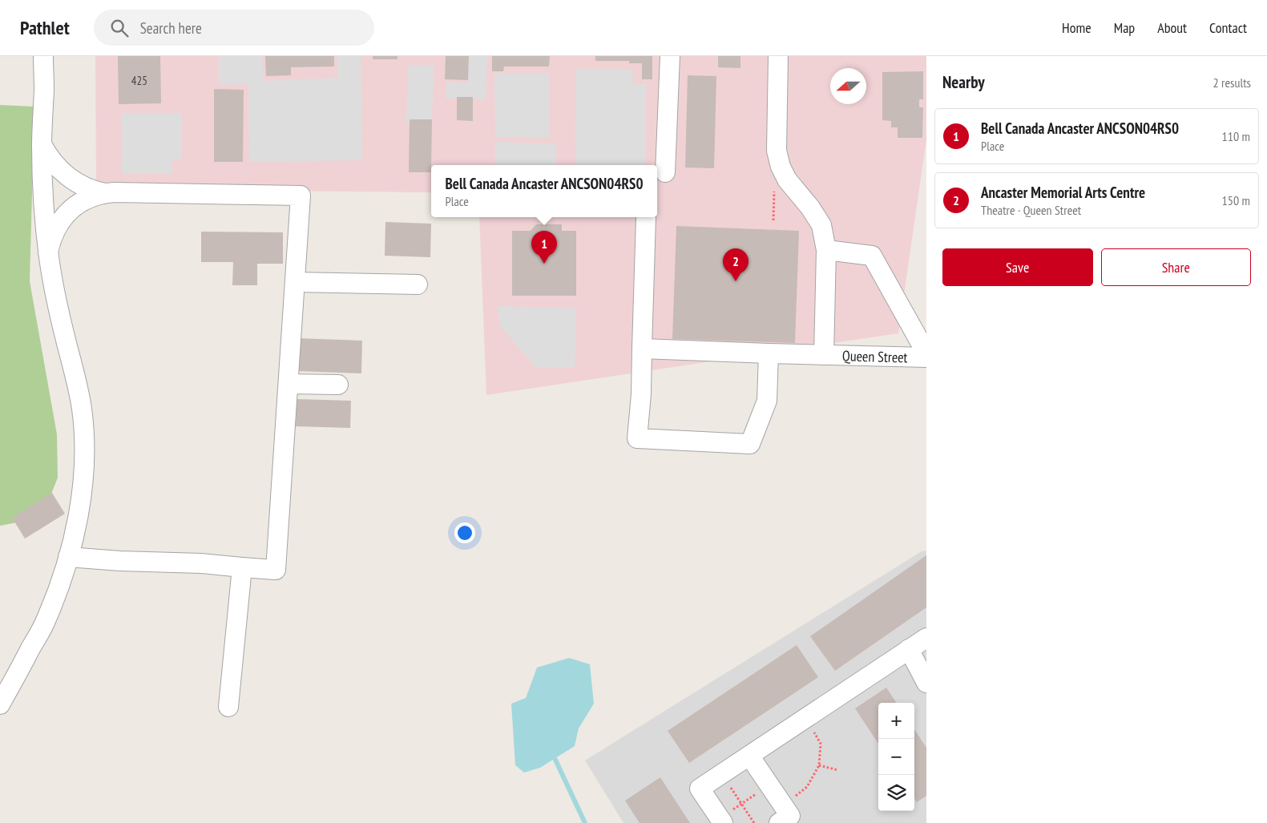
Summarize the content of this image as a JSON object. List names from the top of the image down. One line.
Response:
{"streets":{"street":["Queen Street"]},"house_numbers":["425"],"north":"left","page":{"header":"Pathlet","search":"Search here","nav":["Home","Map","About","Contact"],"heading":["Nearby","2 results"],"list":[{"mark":"1","name":"Bell Canada Ancaster ANCSON04RS0","note":"Place","value":"110 m"},{"mark":"2","name":"Ancaster Memorial Arts Centre","note":"Theatre · Queen Street","value":"150 m"}],"popup":["Bell Canada Ancaster ANCSON04RS0","Place"],"pins":["1","2"],"buttons":["Save","Share"],"map_buttons":["+","−"]}}
